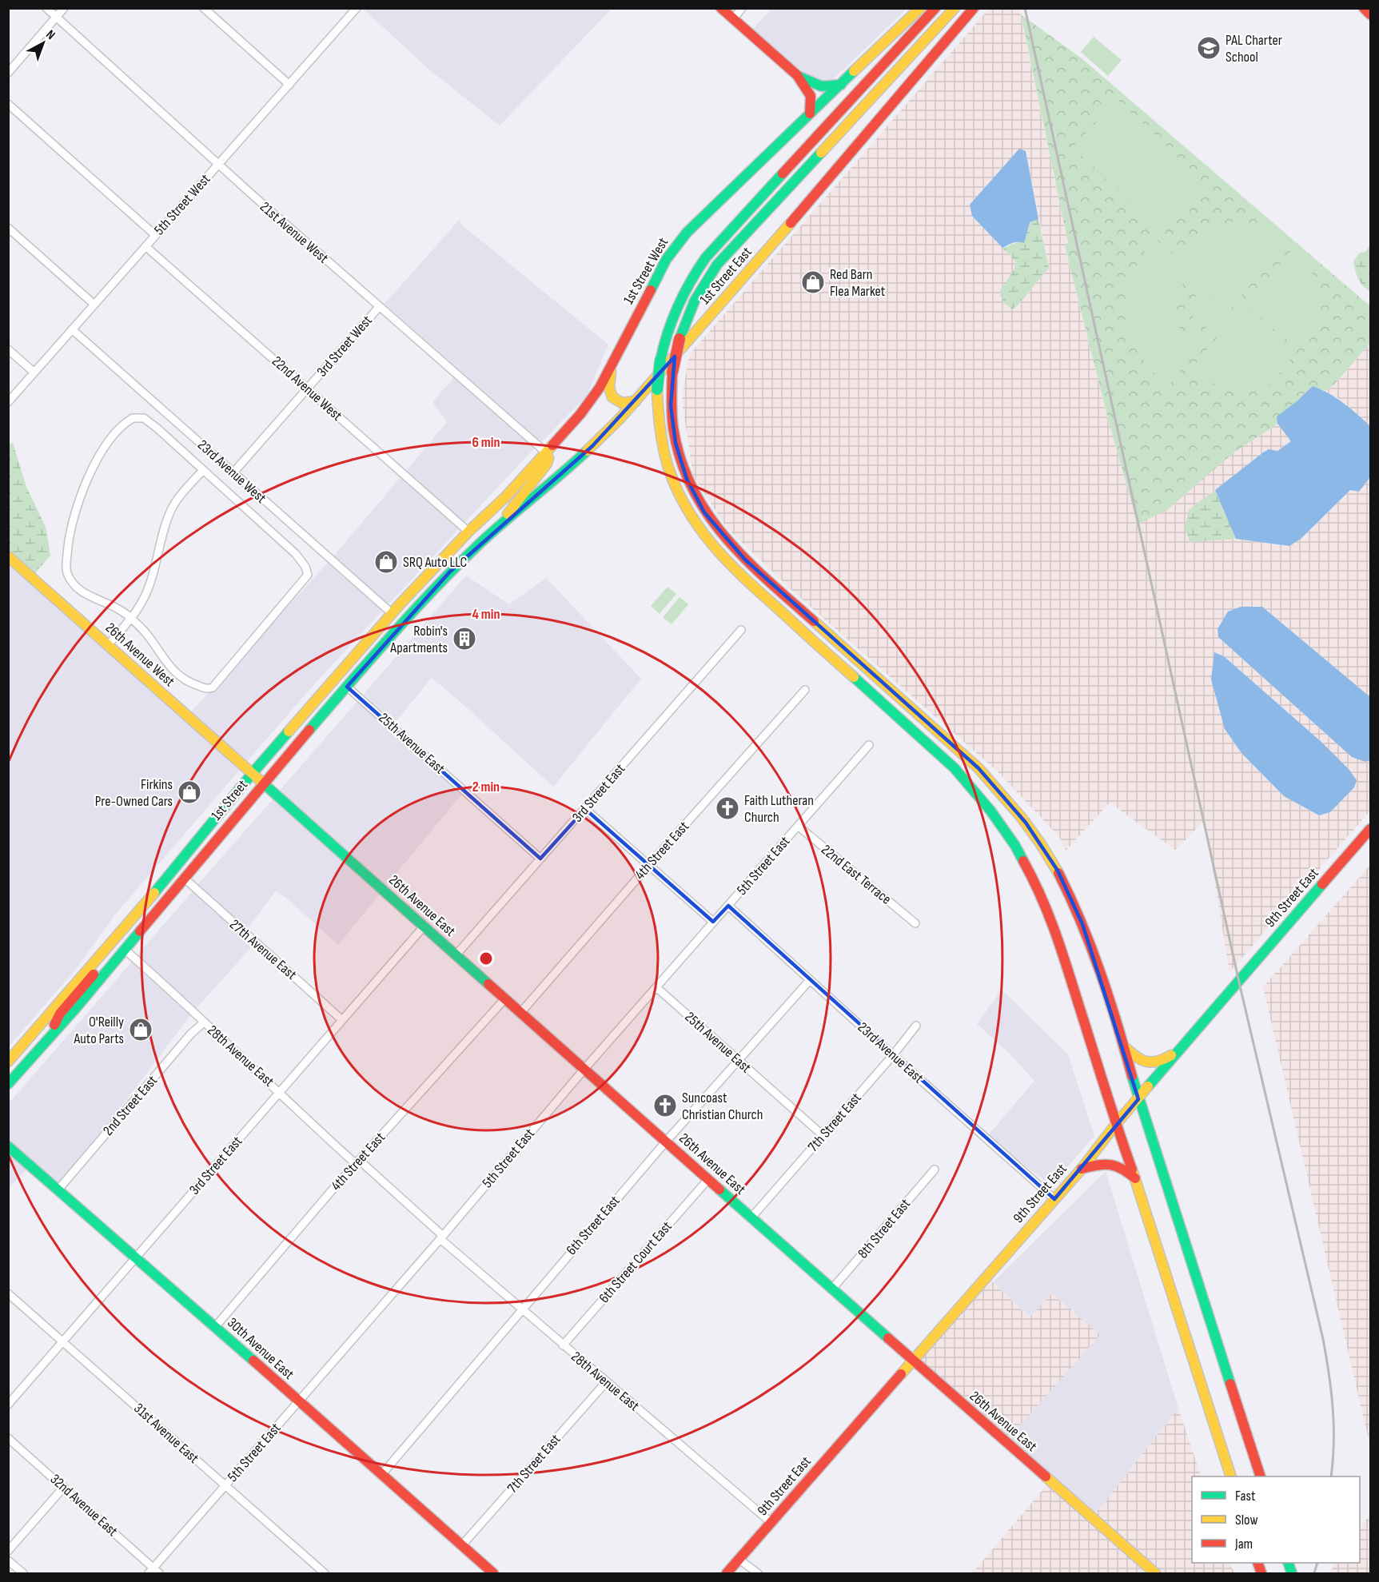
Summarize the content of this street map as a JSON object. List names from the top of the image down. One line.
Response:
{"streets":{"main road":["1st Street West","1st Street East","26th Avenue West","1st Street","9th Street East","26th Avenue East","30th Avenue East"],"street":["5th Street West","21st Avenue West","3rd Street West","22nd Avenue West","23rd Avenue West","25th Avenue East","3rd Street East","4th Street East","5th Street East","22nd East Terrace","27th Avenue East","23rd Avenue East","28th Avenue East","2nd Street East","7th Street East","6th Street East","8th Street East","6th Street Court East","31st Avenue East","32nd Avenue East"]},"crossings":[["5th Street West","21st Avenue West"],["5th Street West","22nd Avenue West"],["5th Street West","23rd Avenue West"],["21st Avenue West","1st Street West"],["21st Avenue West","3rd Street West"],["1st Street West","22nd Avenue West"],["1st Street West","1st Street"],["1st Street East","1st Street"],["3rd Street West","22nd Avenue West"],["3rd Street West","23rd Avenue West"],["22nd Avenue West","1st Street"],["23rd Avenue West","1st Street"],["26th Avenue West","1st Street"],["26th Avenue West","26th Avenue East"],["25th Avenue East","3rd Street East"],["25th Avenue East","1st Street"],["25th Avenue East","5th Street East"],["25th Avenue East","7th Street East"],["25th Avenue East","6th Street East"],["3rd Street East","26th Avenue East"],["3rd Street East","27th Avenue East"],["3rd Street East","28th Avenue East"],["3rd Street East","30th Avenue East"],["3rd Street East","31st Avenue East"],["1st Street","26th Avenue East"],["1st Street","27th Avenue East"],["1st Street","28th Avenue East"],["4th Street East","26th Avenue East"],["4th Street East","28th Avenue East"],["4th Street East","30th Avenue East"],["5th Street East","22nd East Terrace"],["5th Street East","26th Avenue East"],["5th Street East","23rd Avenue East"],["5th Street East","28th Avenue East"],["5th Street East","30th Avenue East"],["5th Street East","31st Avenue East"],["5th Street East","32nd Avenue East"],["9th Street East","26th Avenue East"],["9th Street East","23rd Avenue East"],["9th Street East","28th Avenue East"],["26th Avenue East","7th Street East"],["26th Avenue East","6th Street East"],["26th Avenue East","8th Street East"],["26th Avenue East","6th Street Court East"],["23rd Avenue East","7th Street East"],["23rd Avenue East","6th Street East"],["28th Avenue East","2nd Street East"],["28th Avenue East","7th Street East"],["28th Avenue East","6th Street East"],["28th Avenue East","6th Street Court East"],["2nd Street East","30th Avenue East"],["7th Street East","30th Avenue East"],["6th Street East","30th Avenue East"]],"places":{"school or university":["PAL Charter School"],"shop":["Red Barn Flea Market","SRQ Auto LLC","Firkins Pre-Owned Cars","O'Reilly Auto Parts"],"building":["Robin's Apartments"],"church":["Faith Lutheran Church","Suncoast Christian Church"]},"legend":["Fast","Slow","Jam"],"north":"top right","rings":["6 min","4 min","2 min"]}
